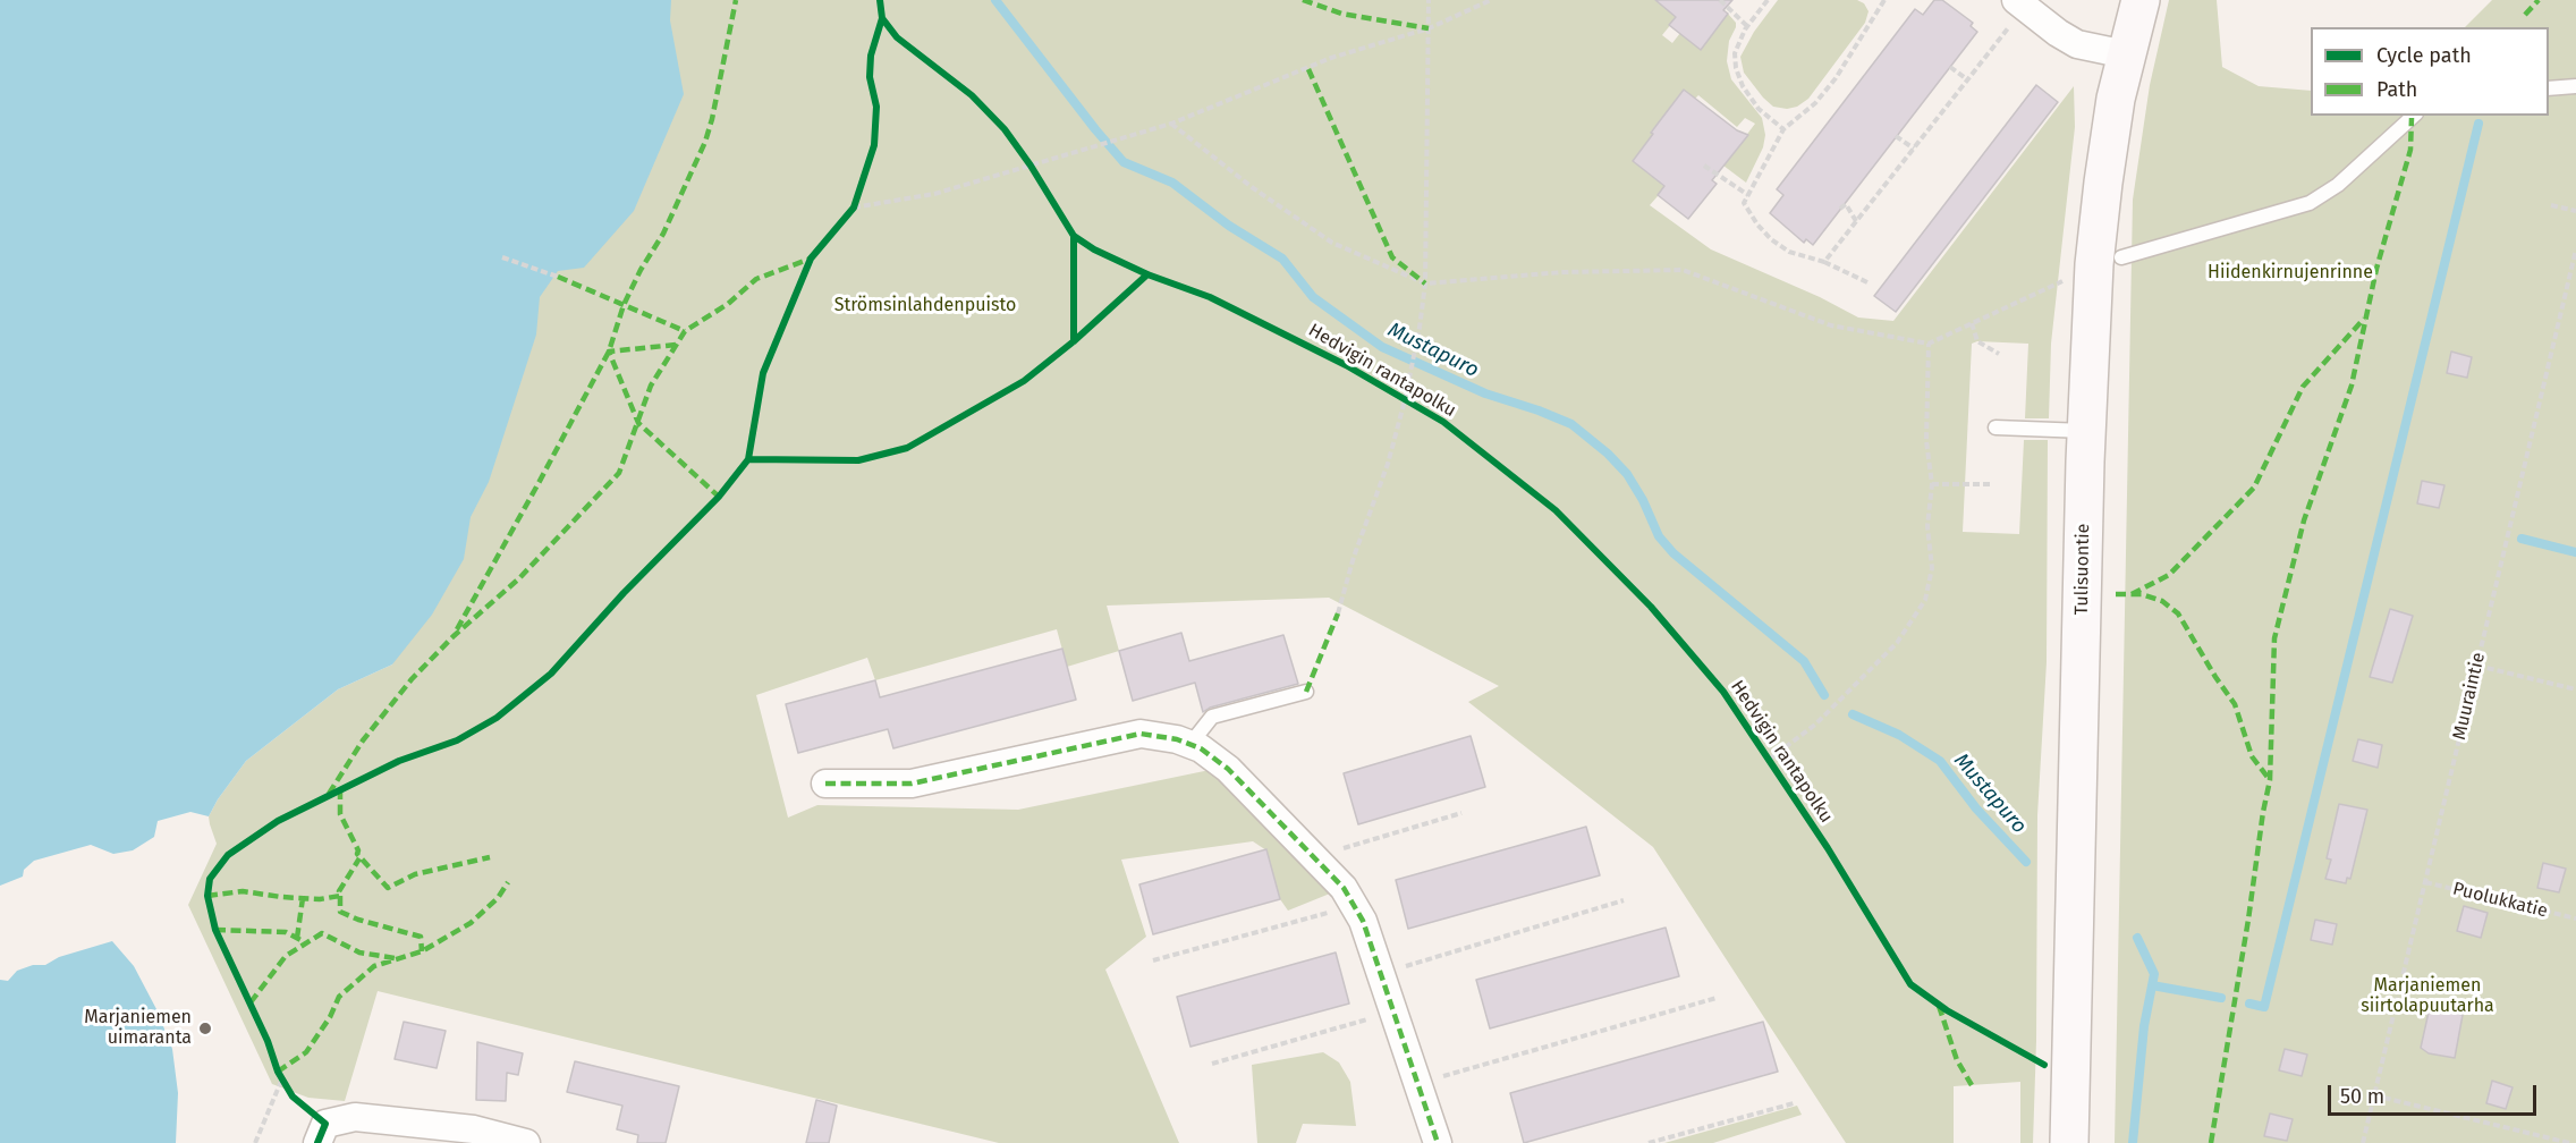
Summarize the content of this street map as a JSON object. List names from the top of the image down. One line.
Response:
{"streets":{"main road":["Tulisuontie"],"path":["Muuraintie","Puolukkatie"],"cycle path":["Hedvigin rantapolku"]},"crossings":[["Muuraintie","Puolukkatie"]],"water":["Mustapuro"],"parks":["Hiidenkirnujenrinne","Strömsinlahdenpuisto","Marjaniemen siirtolapuutarha"],"places":["Marjaniemen uimaranta"],"legend":["Cycle path","Path"],"scale_bar":"50 m"}
